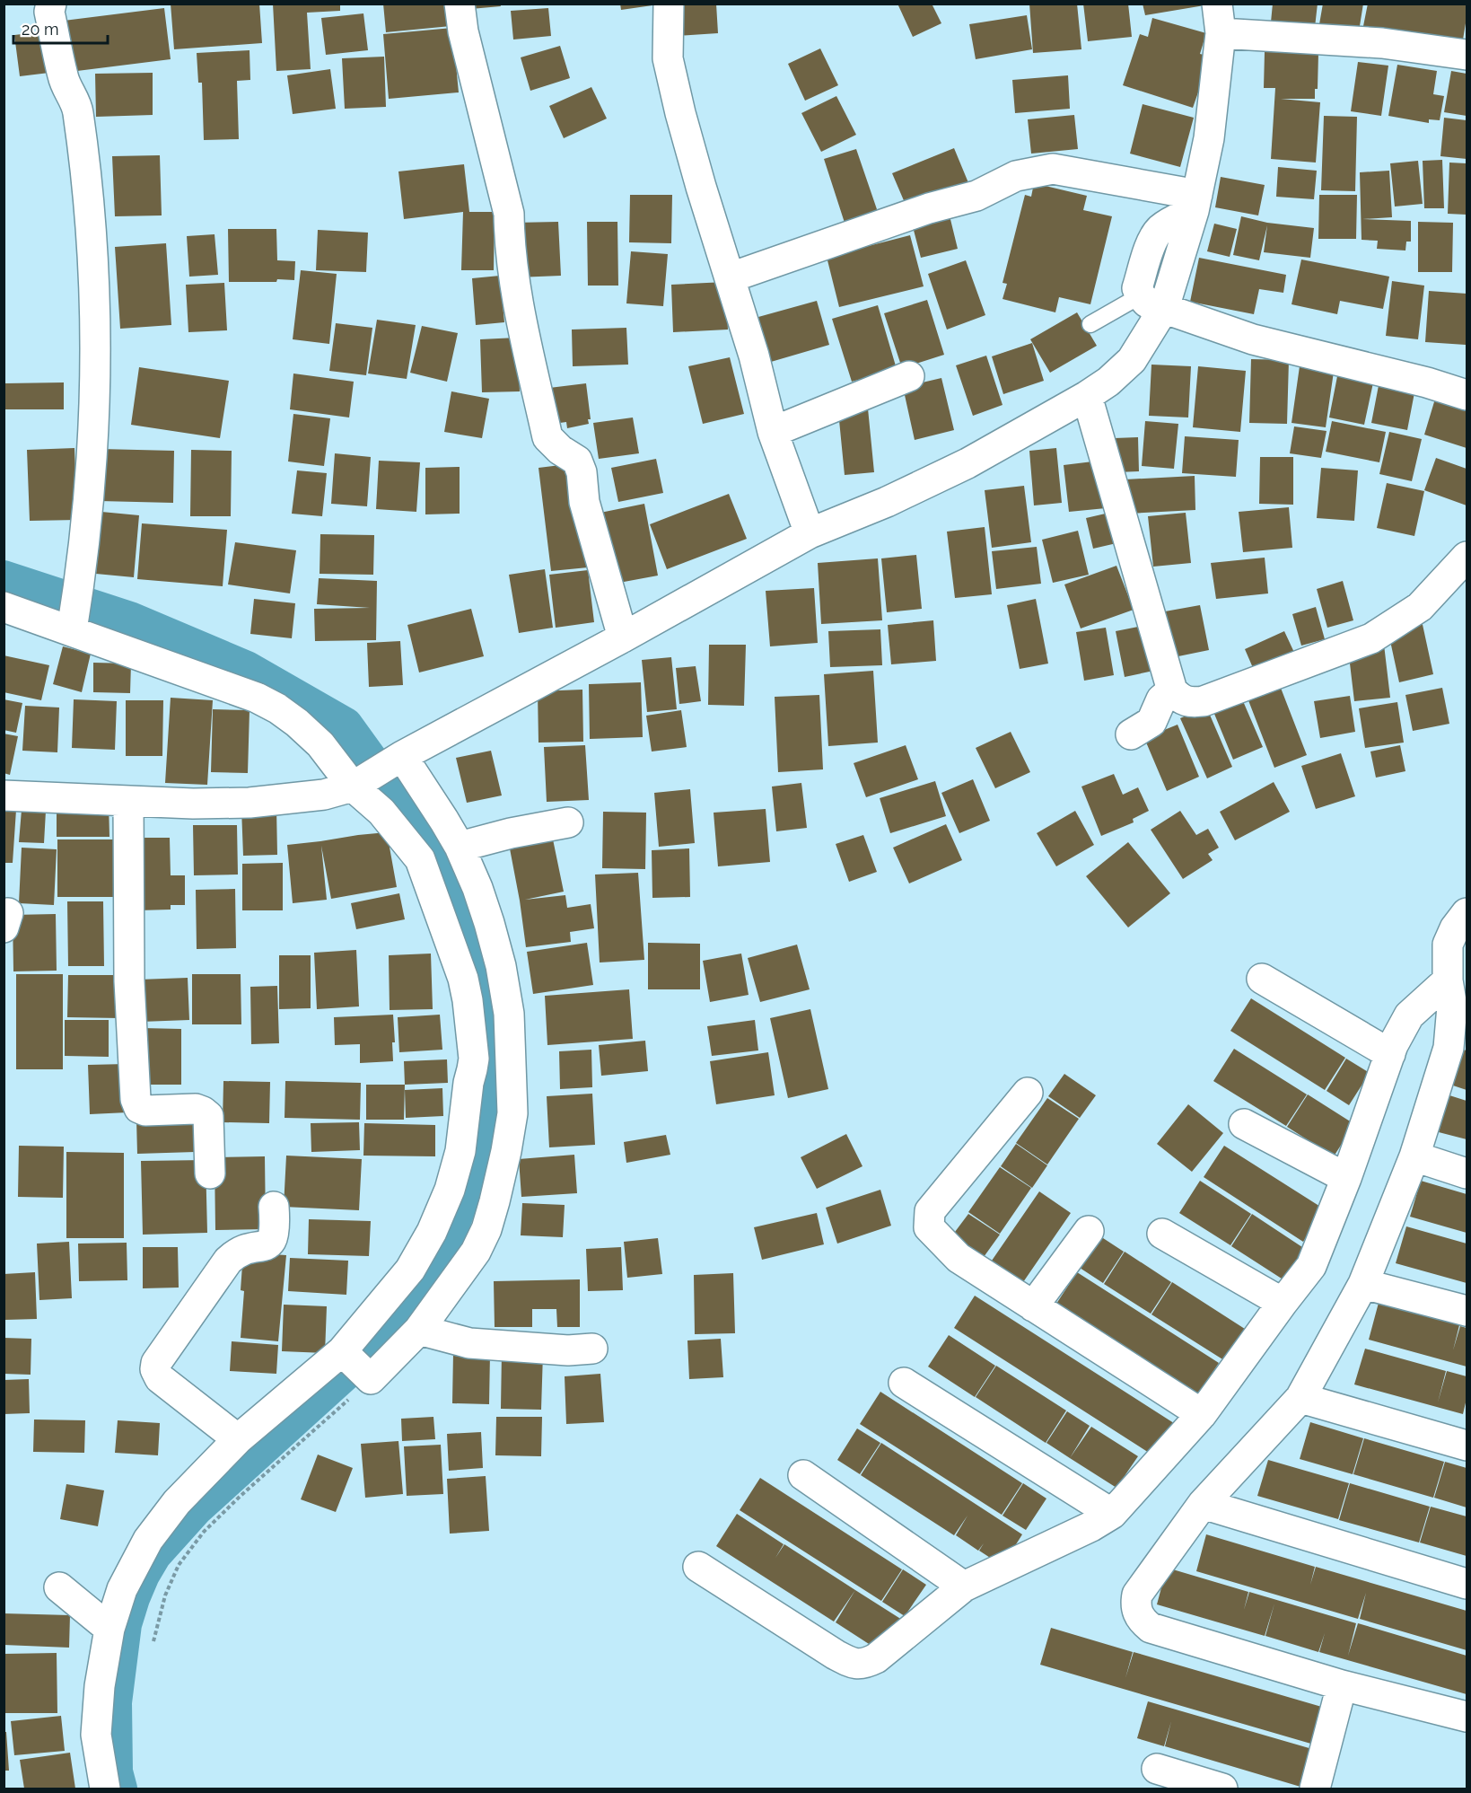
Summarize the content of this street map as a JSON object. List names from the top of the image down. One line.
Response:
{"scale_bar":"20 m"}
